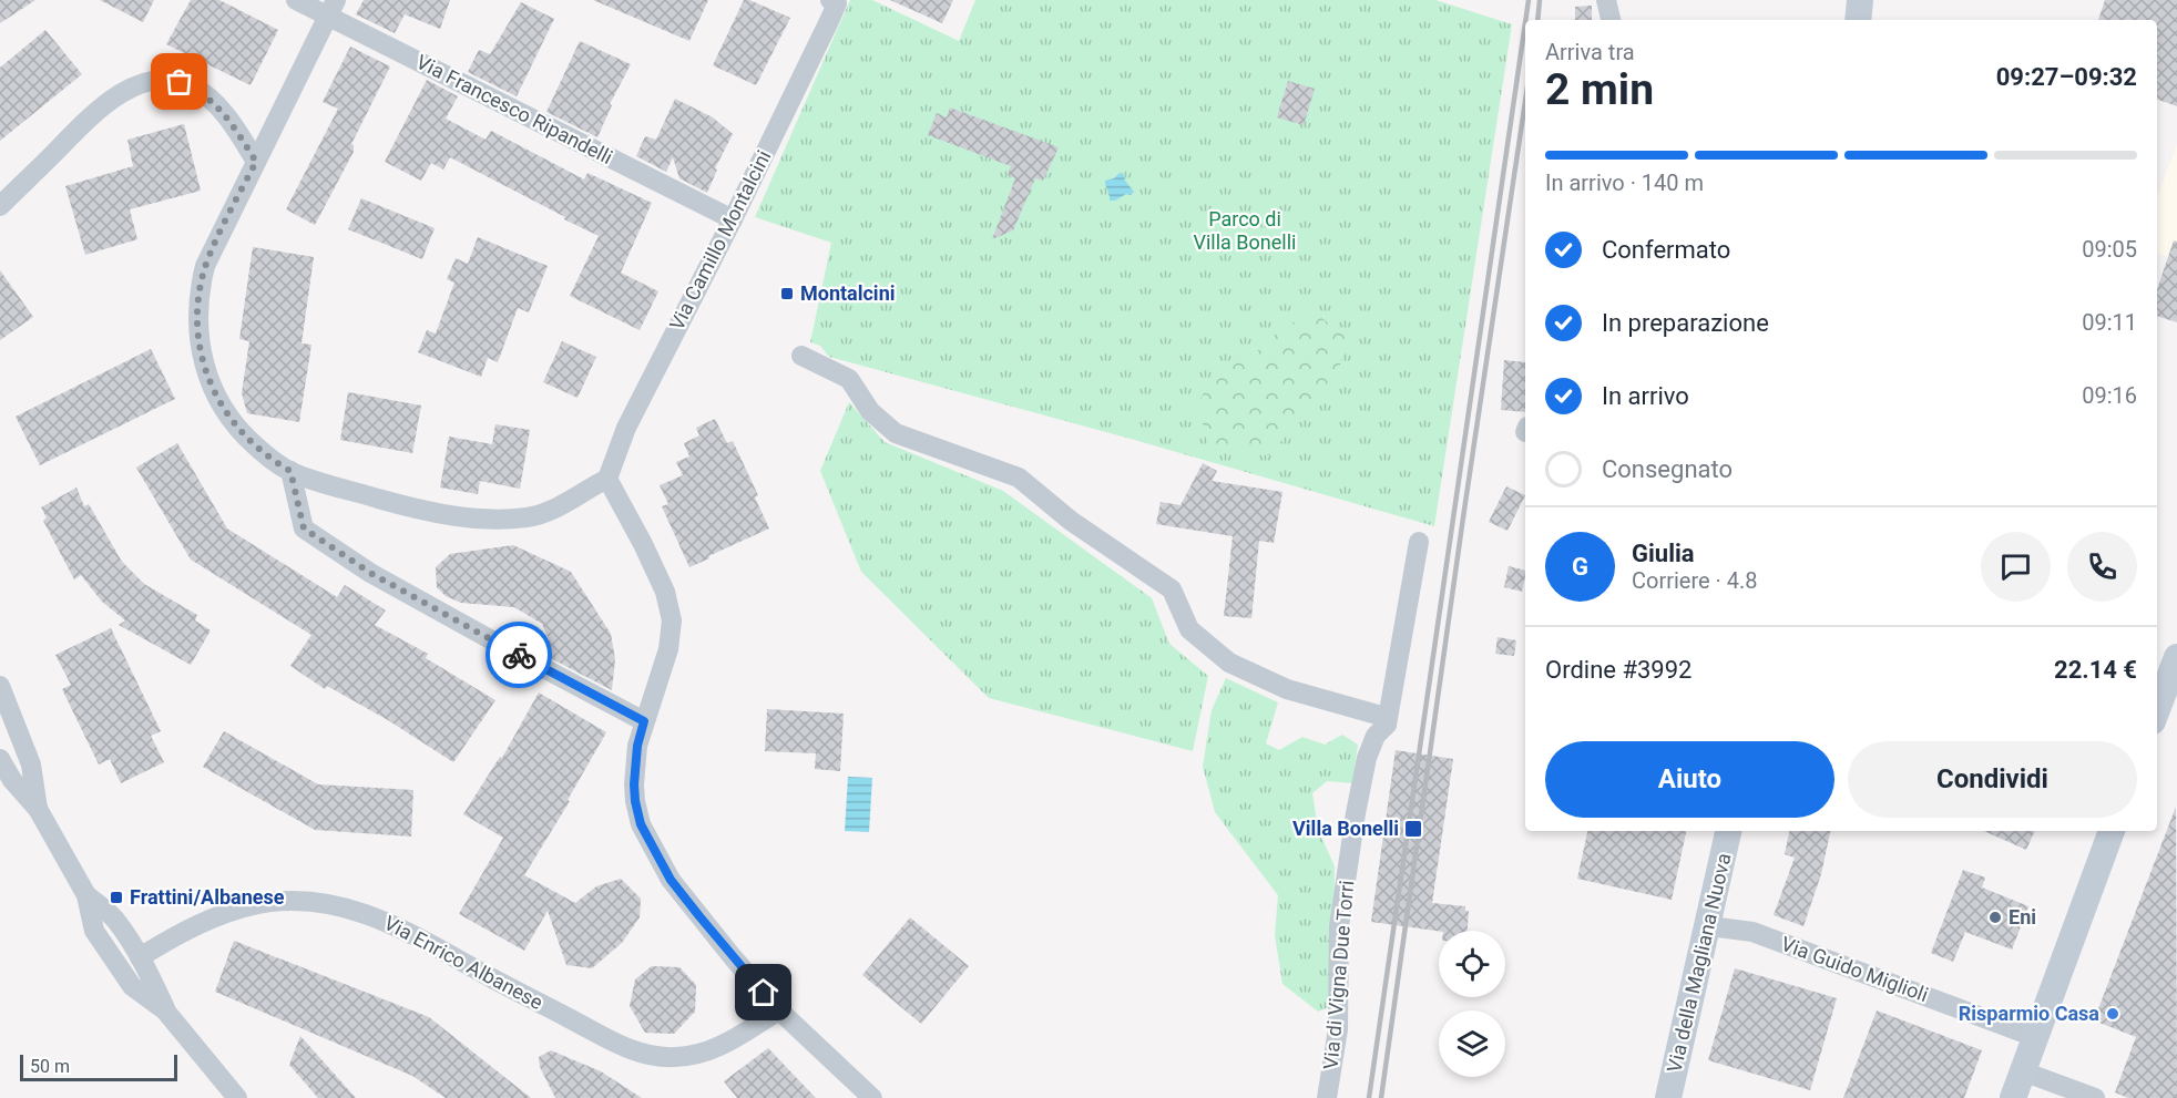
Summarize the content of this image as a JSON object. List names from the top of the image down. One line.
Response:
{"streets":{"main road":["Via della Magliana Nuova"],"street":["Via Francesco Ripandelli","Via Camillo Montalcini","Via Enrico Albanese","Via Guido Miglioli","Via di Vigna Due Torri"]},"crossings":[["Via Francesco Ripandelli","Via Camillo Montalcini"],["Via della Magliana Nuova","Via Guido Miglioli"]],"parks":["Parco di Villa Bonelli"],"places":{"transit":["Montalcini","Villa Bonelli","Frattini/Albanese"],"other":["Eni","Risparmio Casa"]},"scale_bar":"50 m","page":{"heading":["2 min","Arriva tra","09:27–09:32"],"panel":["Giulia","Corriere · 4.8","Ordine #3992","22.14 €"],"bar":"In arrivo · 140 m","list":[["Confermato","09:05"],["In preparazione","09:11"],["In arrivo","09:16"],"Consegnato"],"round":"G","buttons":["Aiuto","Condividi"],"scale":"50 m"}}
